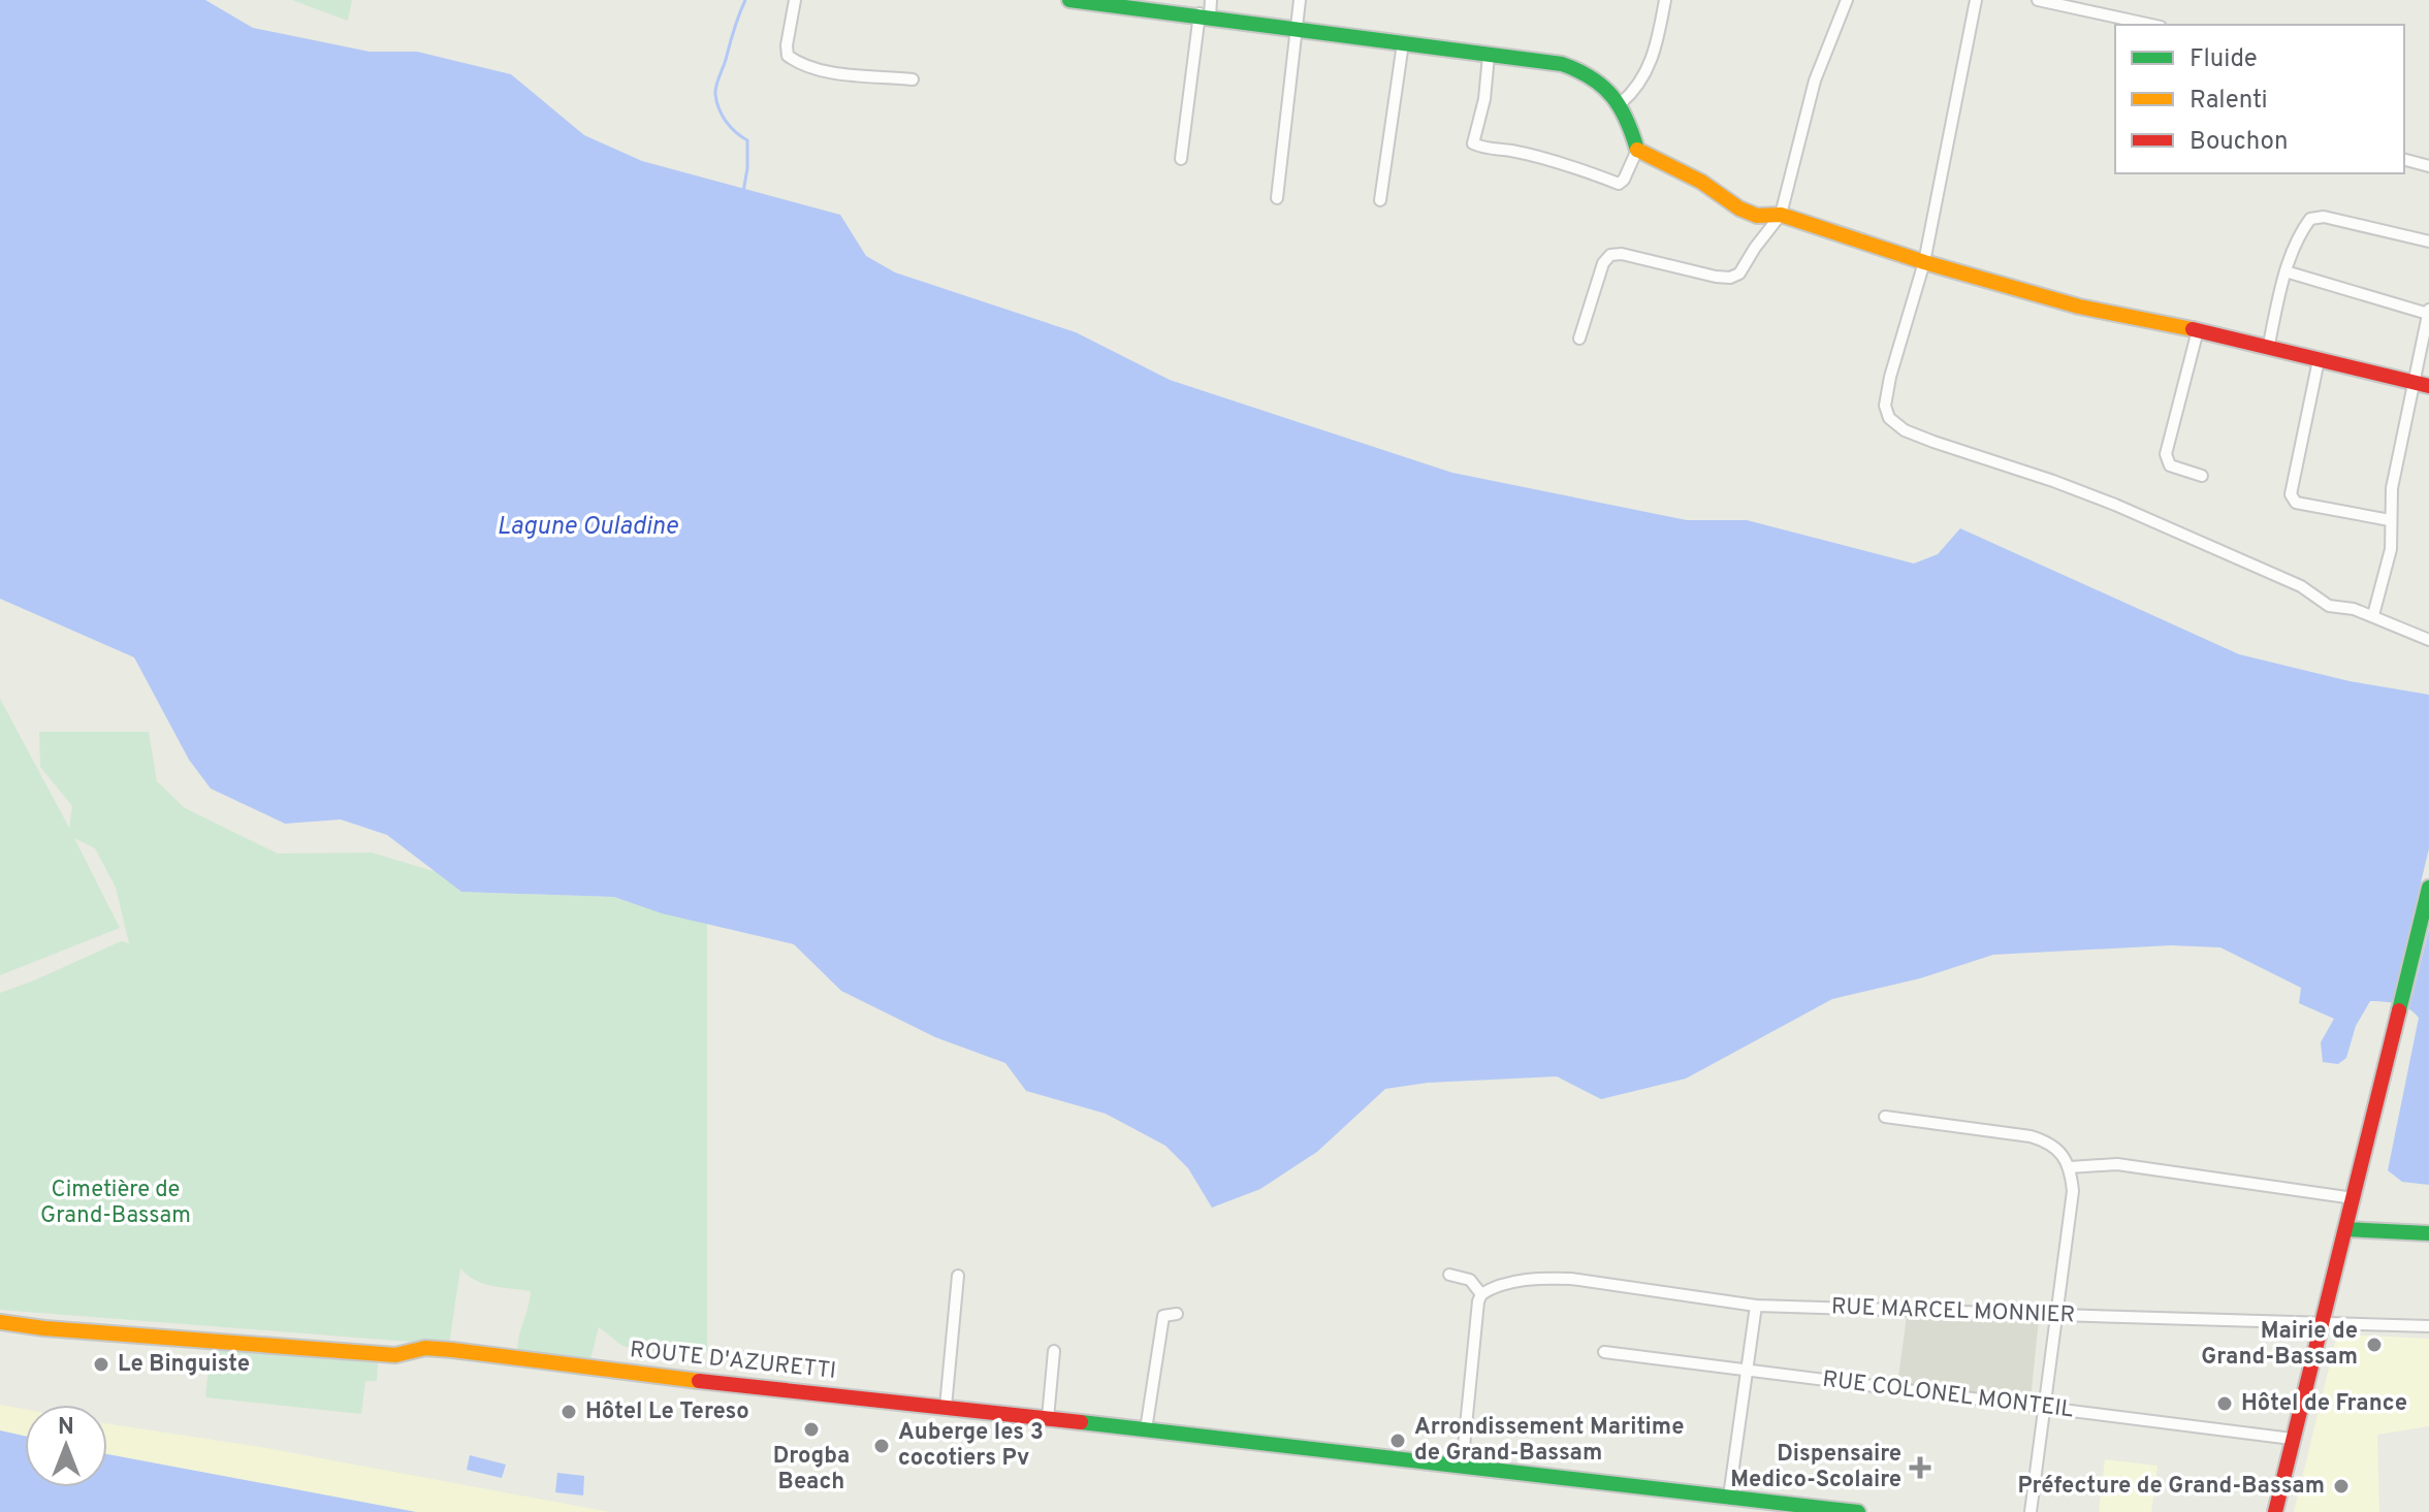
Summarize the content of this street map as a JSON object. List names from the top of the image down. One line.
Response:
{"streets":{"street":["RUE MARCEL MONNIER","ROUTE D'AZURETTI","RUE COLONEL MONTEIL"]},"water":["Lagune Ouladine"],"parks":["Cimetière de Grand-Bassam"],"places":{"other":["Mairie de Grand-Bassam","Le Binguiste","Hôtel de France","Hôtel Le Tereso","Drogba Beach","Arrondissement Maritime de Grand-Bassam","Auberge les 3 cocotiers Pv","Préfecture de Grand-Bassam"],"health":["Dispensaire Medico-Scolaire"]},"legend":["Fluide","Ralenti","Bouchon"],"north":"top"}
